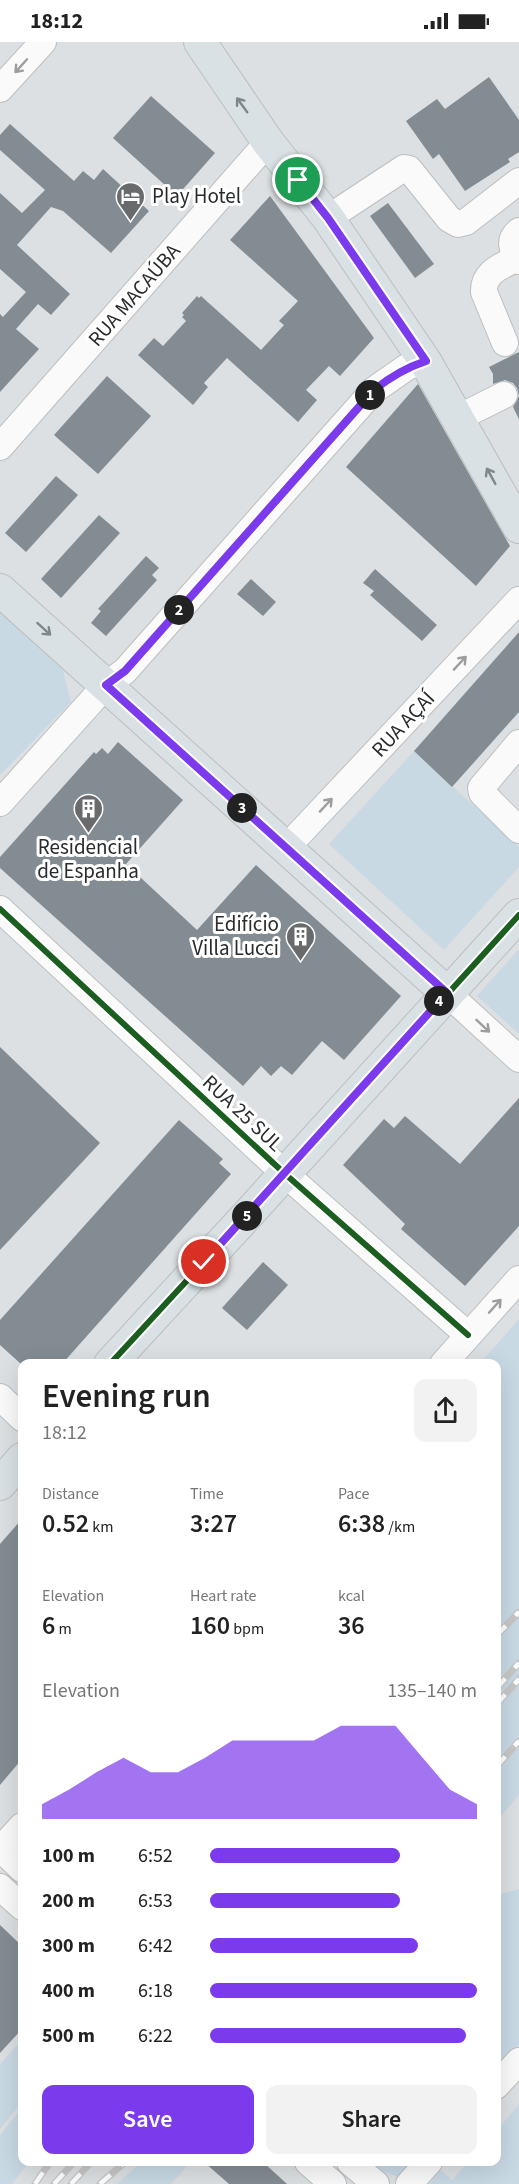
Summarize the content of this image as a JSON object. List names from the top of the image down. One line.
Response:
{"streets":{"street":["RUA MACAÚBA","RUA AÇAÍ","RUA 25 SUL"]},"one_way":["RUA AÇAÍ"],"places":{"hotel":["Play Hotel"],"building":["Residencial de Espanha","Edifício Villa Lucci"]},"page":{"status":"18:12","pins":["1","2","3","4","5"],"heading":["Evening run","18:12"],"stats":[["Distance","0.52 km"],["Time","3:27"],["Pace","6:38 /km"],["Elevation","6 m"],["Heart rate","160 bpm"],["kcal","36"]],"chart":["Elevation","135–140 m"],"list":[{"name":"100 m","note":"6:52"},{"name":"200 m","note":"6:53"},{"name":"300 m","note":"6:42"},{"name":"400 m","note":"6:18"},{"name":"500 m","note":"6:22"}],"buttons":["Save","Share"]}}
